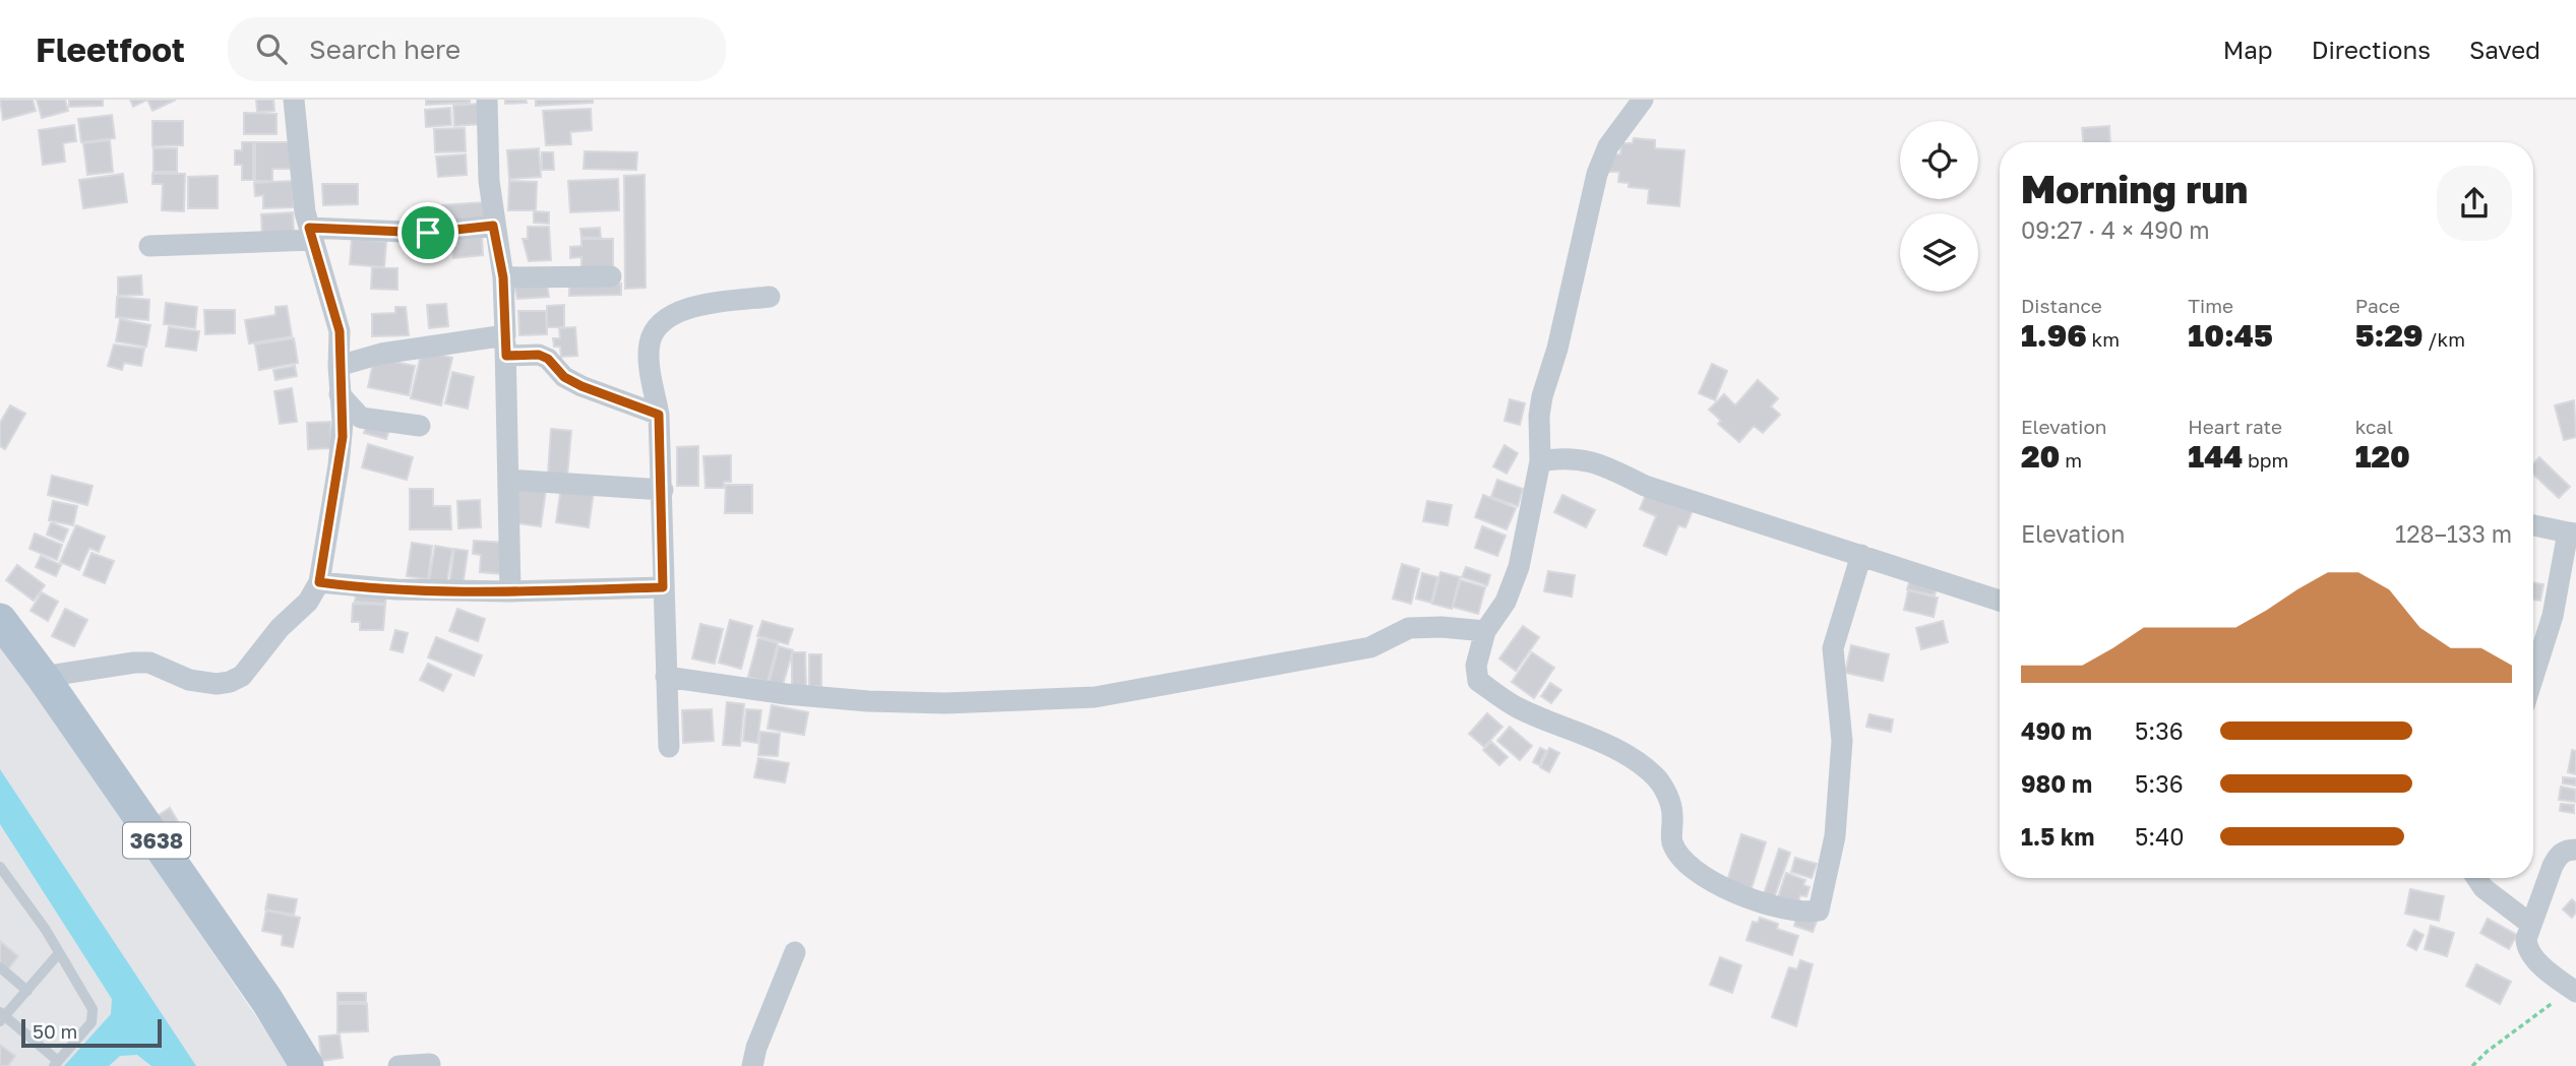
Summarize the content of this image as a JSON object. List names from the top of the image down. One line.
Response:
{"streets":{"main road":["3638"]},"scale_bar":"50 m","page":{"header":"Fleetfoot","search":"Search here","nav":["Map","Directions","Saved"],"heading":["Morning run","09:27 · 4 × 490 m"],"stats":[["Distance","1.96 km"],["Time","10:45"],["Pace","5:29 /km"],["Elevation","20 m"],["Heart rate","144 bpm"],["kcal","120"]],"chart":["Elevation","128–133 m"],"list":[{"name":"490 m","note":"5:36"},{"name":"980 m","note":"5:36"},{"name":"1.5 km","note":"5:40"}],"scale":"50 m"}}
